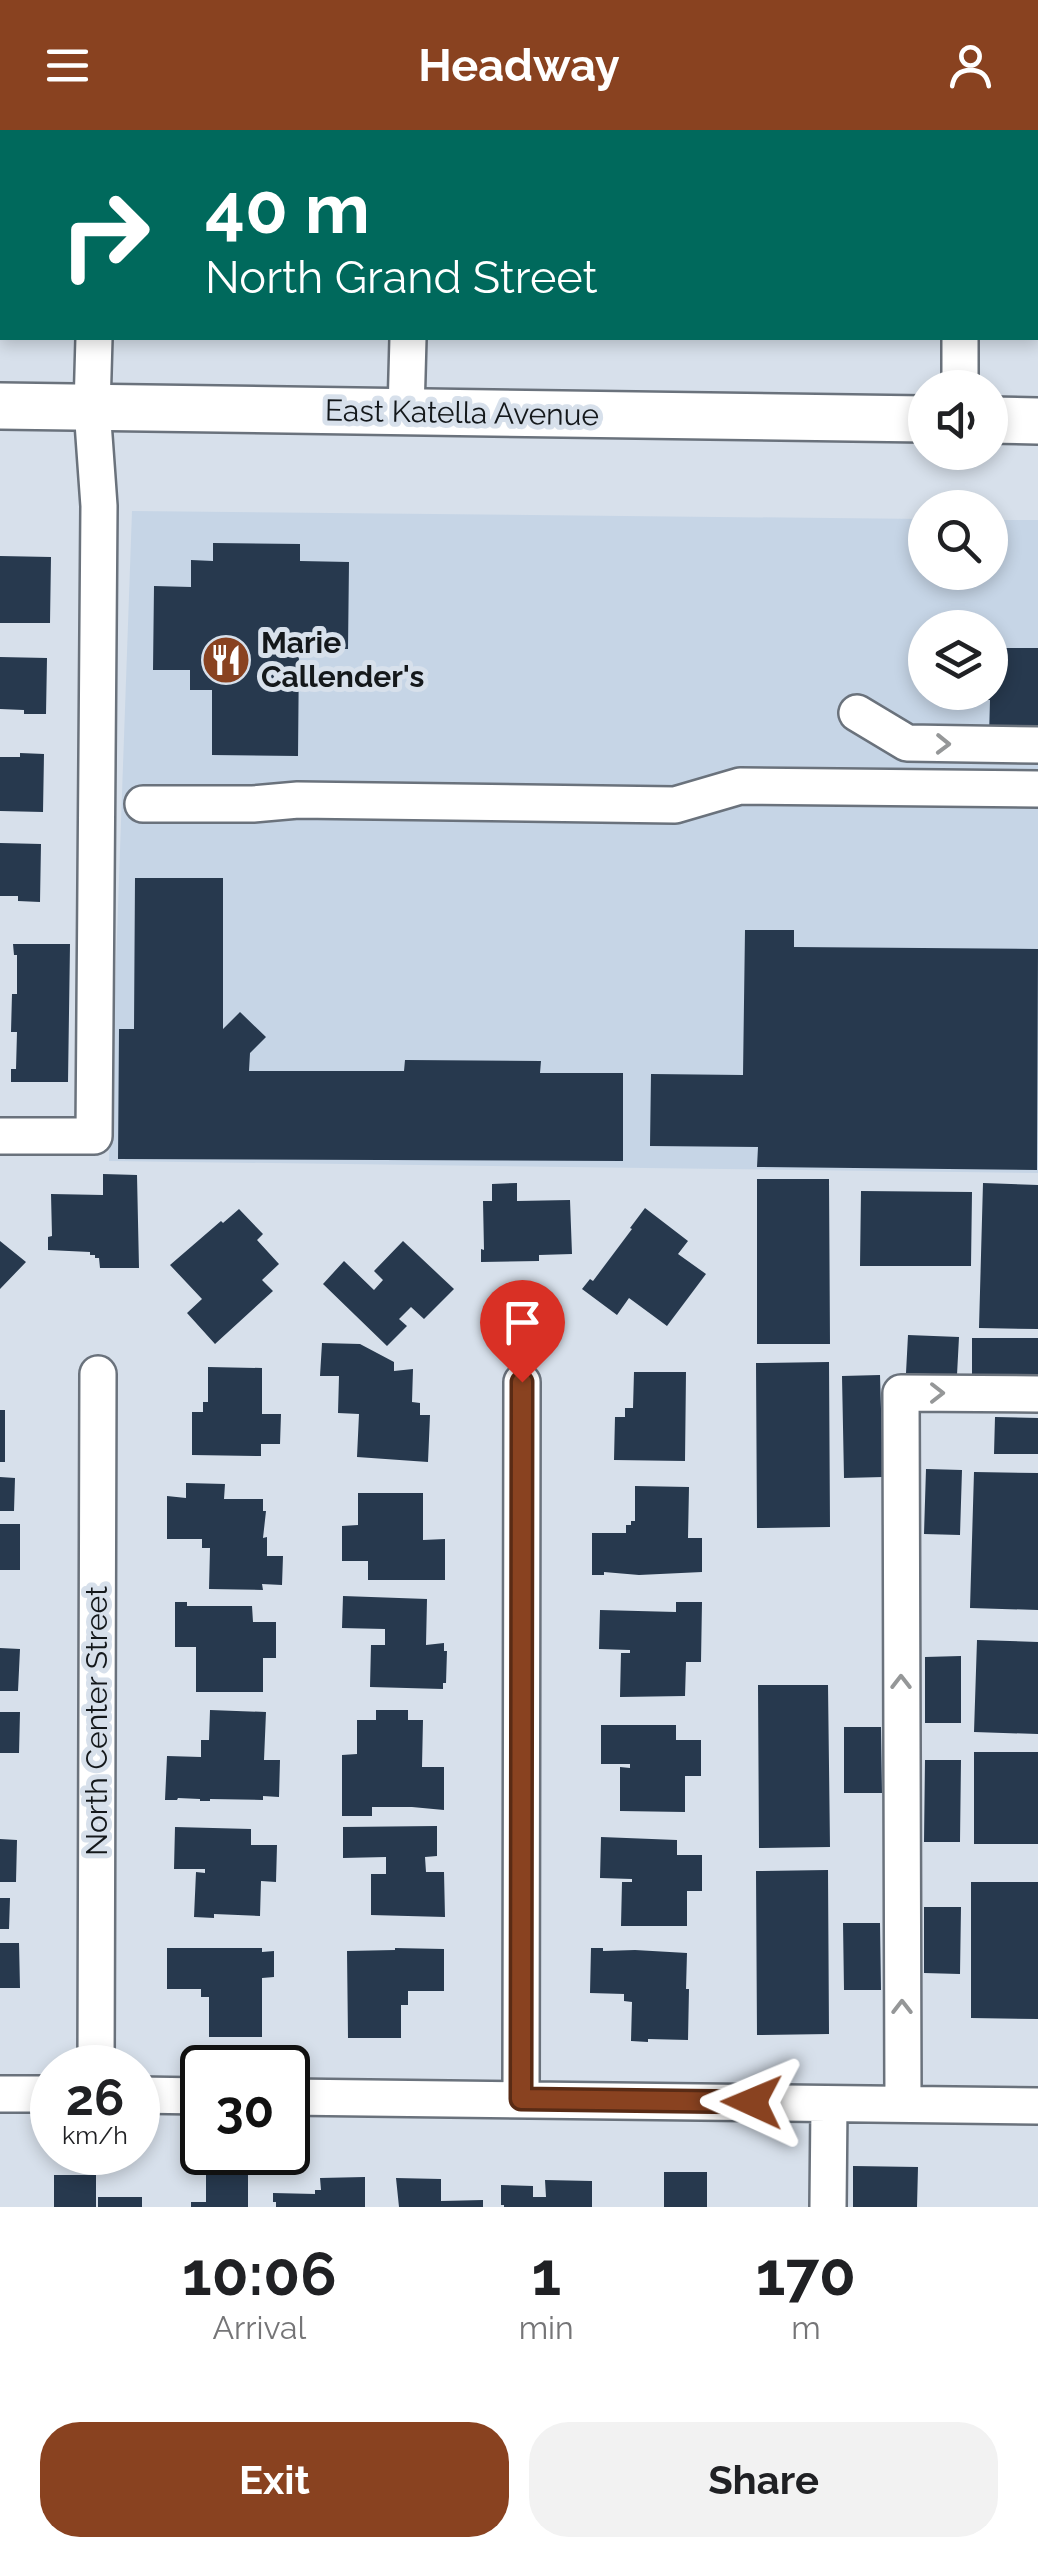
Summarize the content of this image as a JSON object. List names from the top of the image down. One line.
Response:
{"streets":{"main road":["East Katella Avenue"],"street":["North Center Street"]},"places":{"restaurant":["Marie Callender's"]},"page":{"header":"Headway","turn":["40 m","North Grand Street"],"speed":"26 km/h","limit":"30","eta":["10:06","Arrival","1","min","170","m"],"buttons":["Exit","Share"]}}
